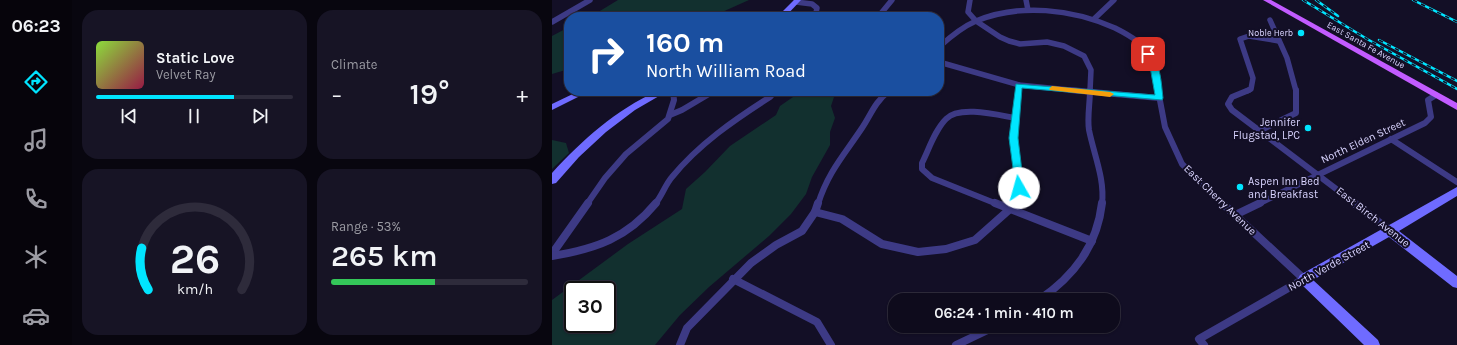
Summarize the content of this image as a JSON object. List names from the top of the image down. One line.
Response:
{"streets":{"main road":["East Santa Fe Avenue"],"street":["North Elden Street","East Cherry Avenue","East Birch Avenue","North Verde Street"]},"crossings":[["East Santa Fe Avenue","North Elden Street"],["North Elden Street","East Cherry Avenue"],["North Elden Street","East Birch Avenue"],["East Cherry Avenue","North Verde Street"],["East Birch Avenue","North Verde Street"]],"places":["Noble Herb","Jennifer Flugstad, LPC","Aspen Inn Bed and Breakfast"],"page":{"tabs":"06:23","tile":["Climate",["Range · 53%","265 km"]],"turn":["160 m","North William Road"],"song":["Static Love","Velvet Ray"],"heat":["−","19°","+"],"limit":"30","trip":"06:24 · 1 min · 410 m","gauge":["26","km/h"]}}
